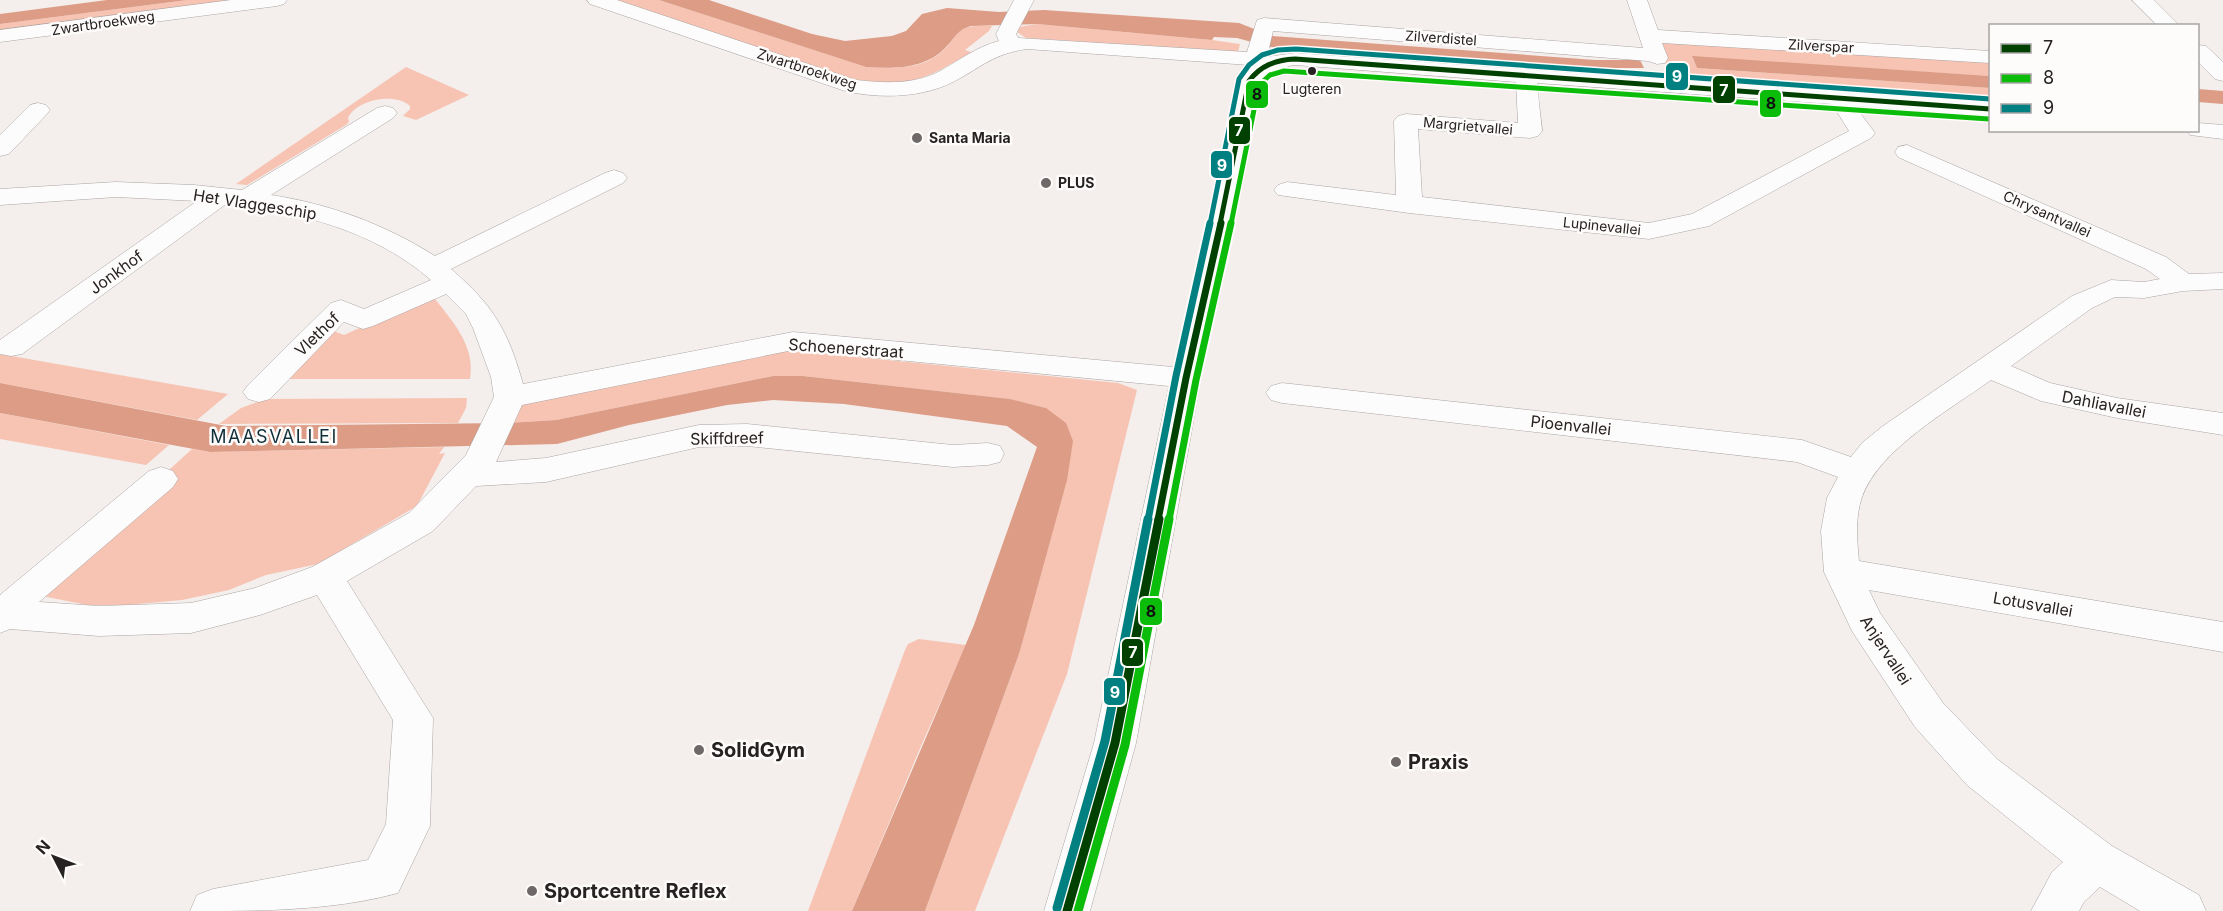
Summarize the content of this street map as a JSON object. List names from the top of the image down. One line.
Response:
{"streets":{"street":["Zwartbroekweg","Zilverdistel","Zilverspar","Margrietvallei","Het Vlaggeschip","Chrysantvallei","Lupinevallei","Jonkhof","Vlethof","Schoenerstraat","Dahliavallei","Pioenvallei","Skiffdreef","Lotusvallei","Anjervallei"]},"crossings":[["Zwartbroekweg","Zilverdistel"],["Zwartbroekweg","Margrietvallei"],["Zwartbroekweg","Lupinevallei"],["Zilverdistel","Zilverspar"],["Margrietvallei","Lupinevallei"],["Het Vlaggeschip","Jonkhof"],["Het Vlaggeschip","Vlethof"],["Het Vlaggeschip","Schoenerstraat"],["Chrysantvallei","Anjervallei"],["Dahliavallei","Anjervallei"],["Pioenvallei","Anjervallei"],["Lotusvallei","Anjervallei"]],"districts":["MAASVALLEI"],"places":["Lugteren","Santa Maria","PLUS","SolidGym","Praxis","Sportcentre Reflex"],"lines":["transit line 9","transit line 7","transit line 8"],"legend":["7","8","9"],"north":"top left"}
